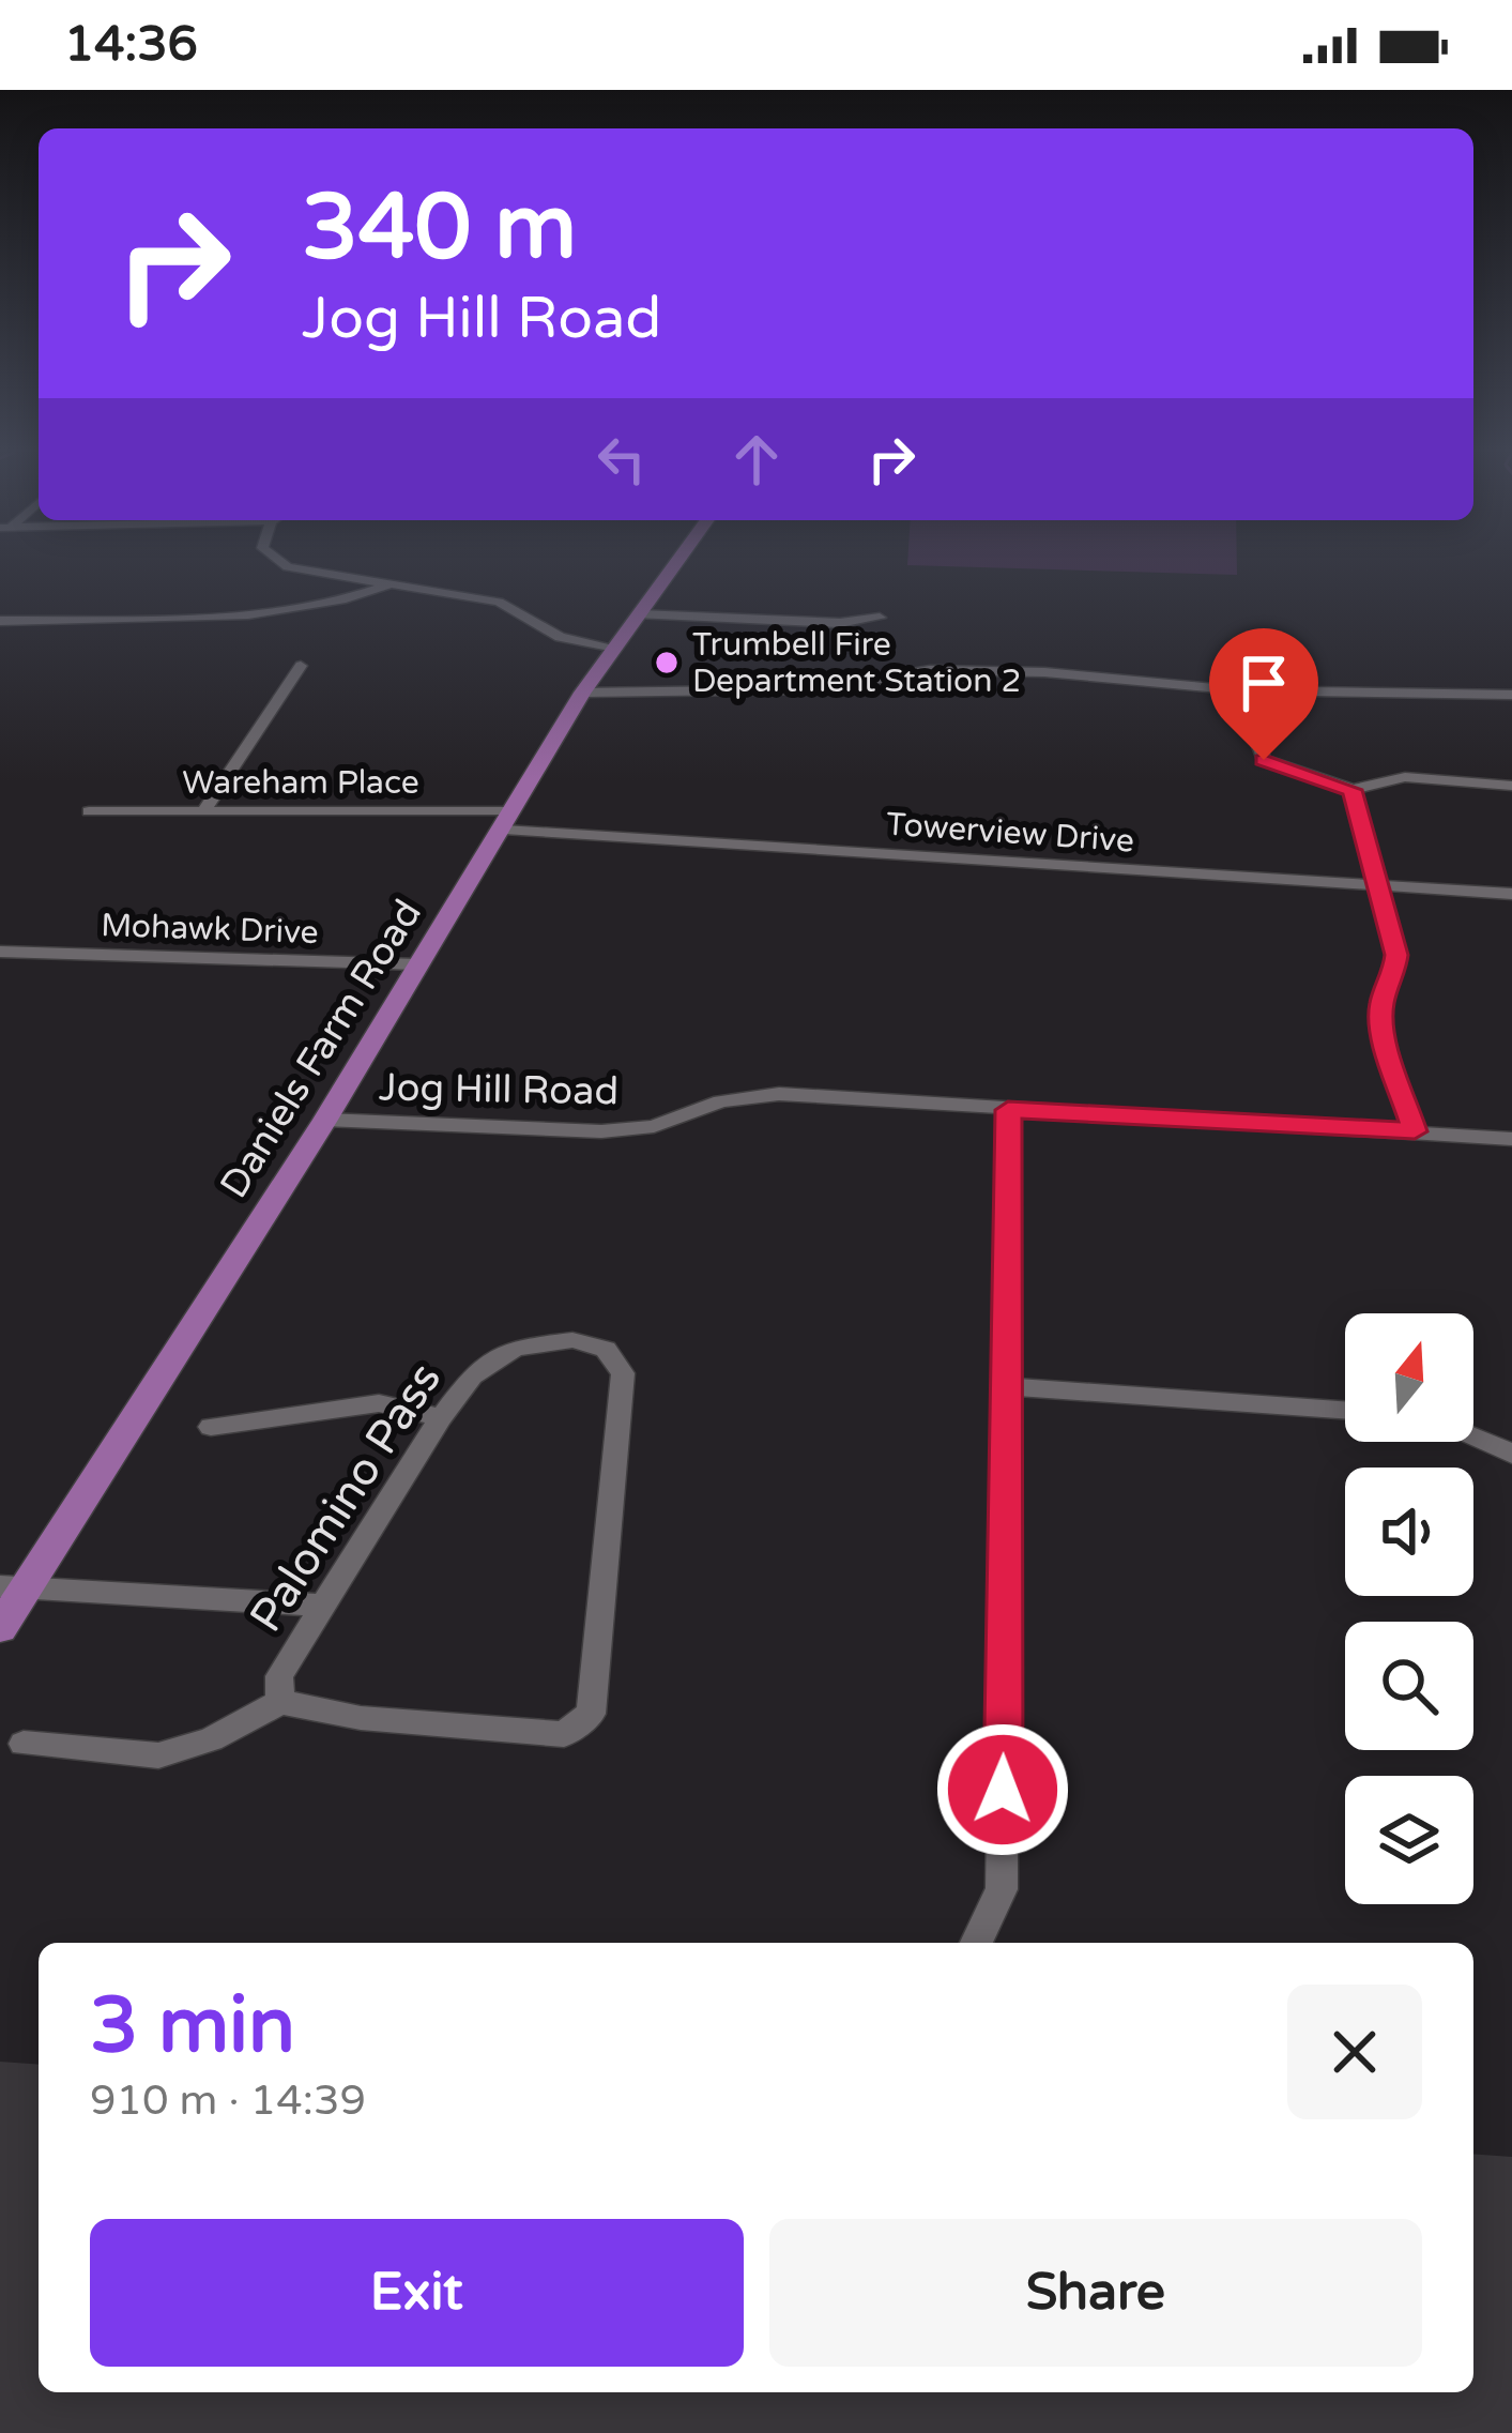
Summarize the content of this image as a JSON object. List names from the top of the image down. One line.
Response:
{"streets":{"main road":["Daniels Farm Road"],"street":["Wareham Place","Towerview Drive","Mohawk Drive","Jog Hill Road","Palomino Pass"]},"crossings":[["Wareham Place","Towerview Drive"],["Wareham Place","Daniels Farm Road"],["Towerview Drive","Daniels Farm Road"],["Mohawk Drive","Daniels Farm Road"],["Daniels Farm Road","Jog Hill Road"]],"places":["Trumbell Fire Department Station 2"],"north":"top","page":{"status":"14:36","turn":["340 m","Jog Hill Road"],"heading":["3 min","910 m · 14:39"],"buttons":["Exit","Share"]}}
